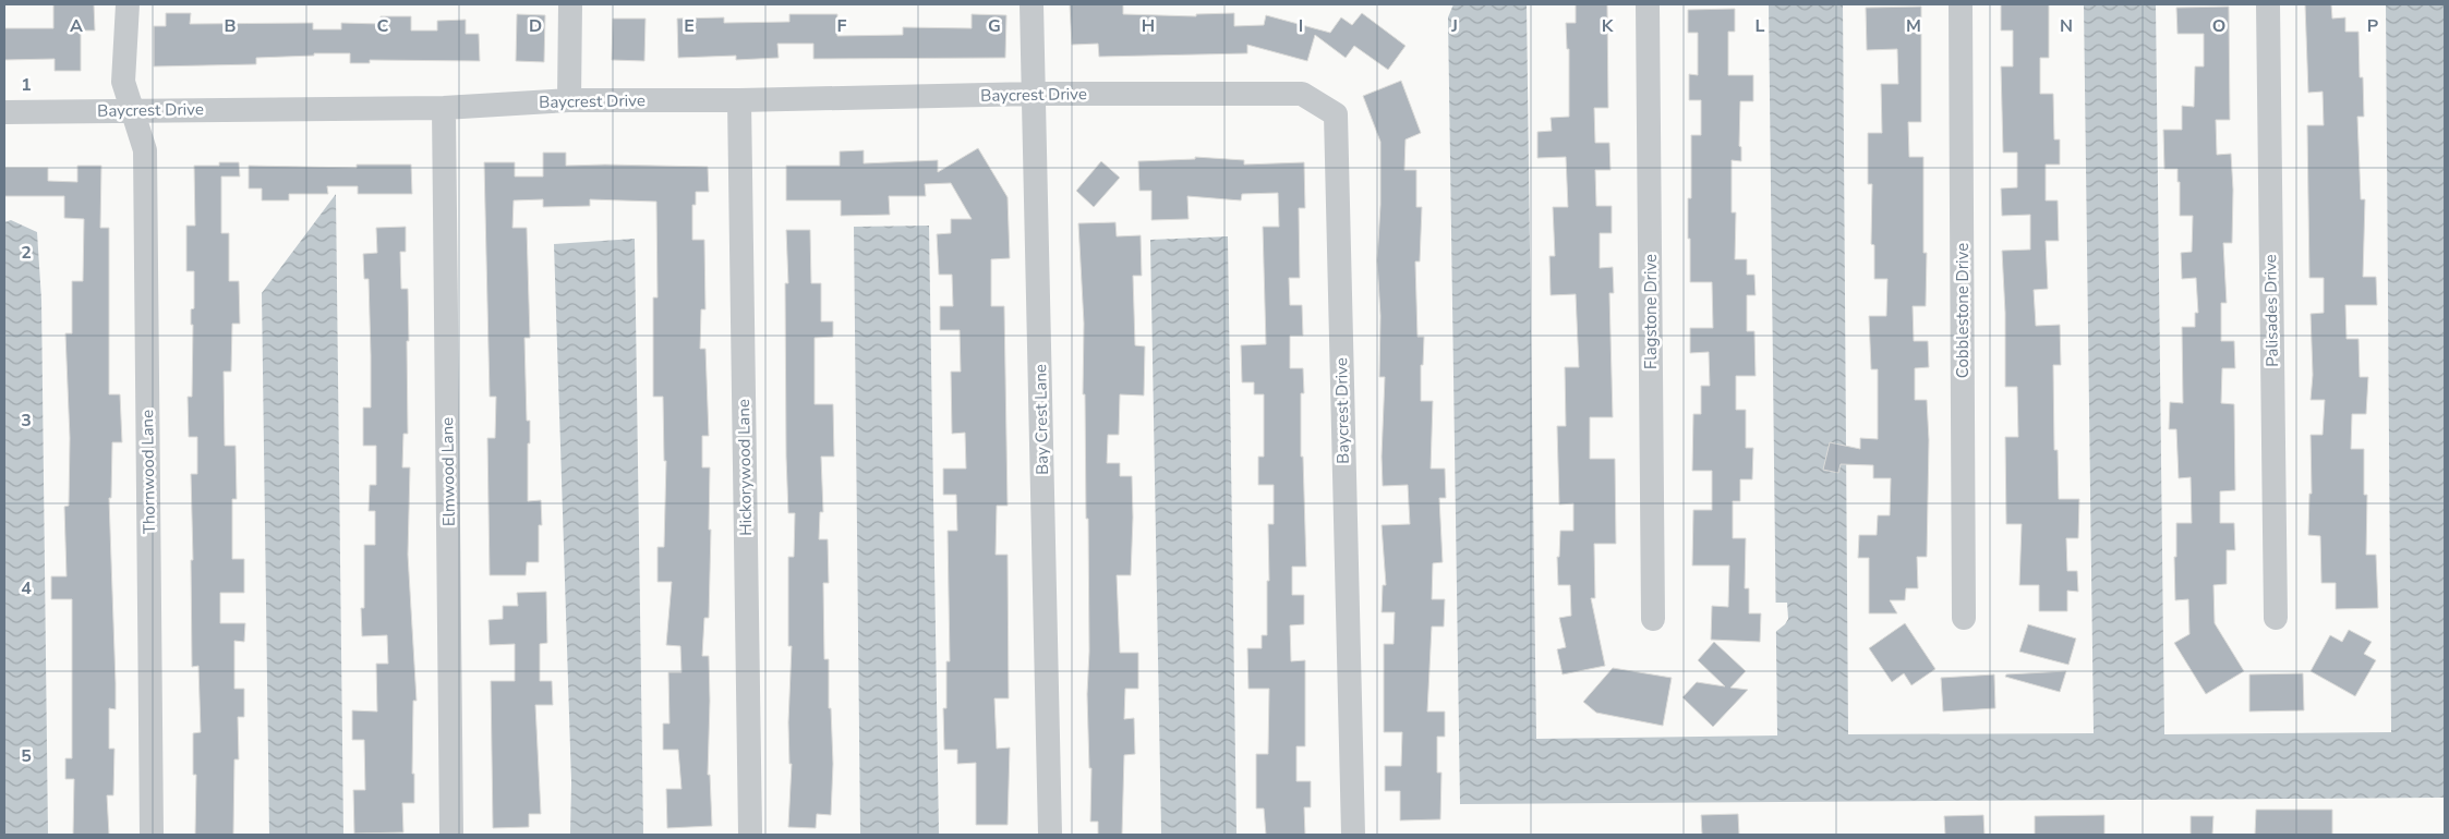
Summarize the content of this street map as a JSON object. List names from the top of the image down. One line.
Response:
{"streets":{"street":["Baycrest Drive","Cobblestone Drive","Palisades Drive","Flagstone Drive","Bay Crest Lane","Hickorywood Lane","Thornwood Lane","Elmwood Lane"]},"crossings":[["Baycrest Drive","Bay Crest Lane"],["Baycrest Drive","Hickorywood Lane"],["Baycrest Drive","Thornwood Lane"],["Baycrest Drive","Elmwood Lane"]],"grid":{"columns":["A","B","C","D","E","F","G","H","I","J","K","L","M","N","O","P"],"rows":["1","2","3","4","5"]}}
